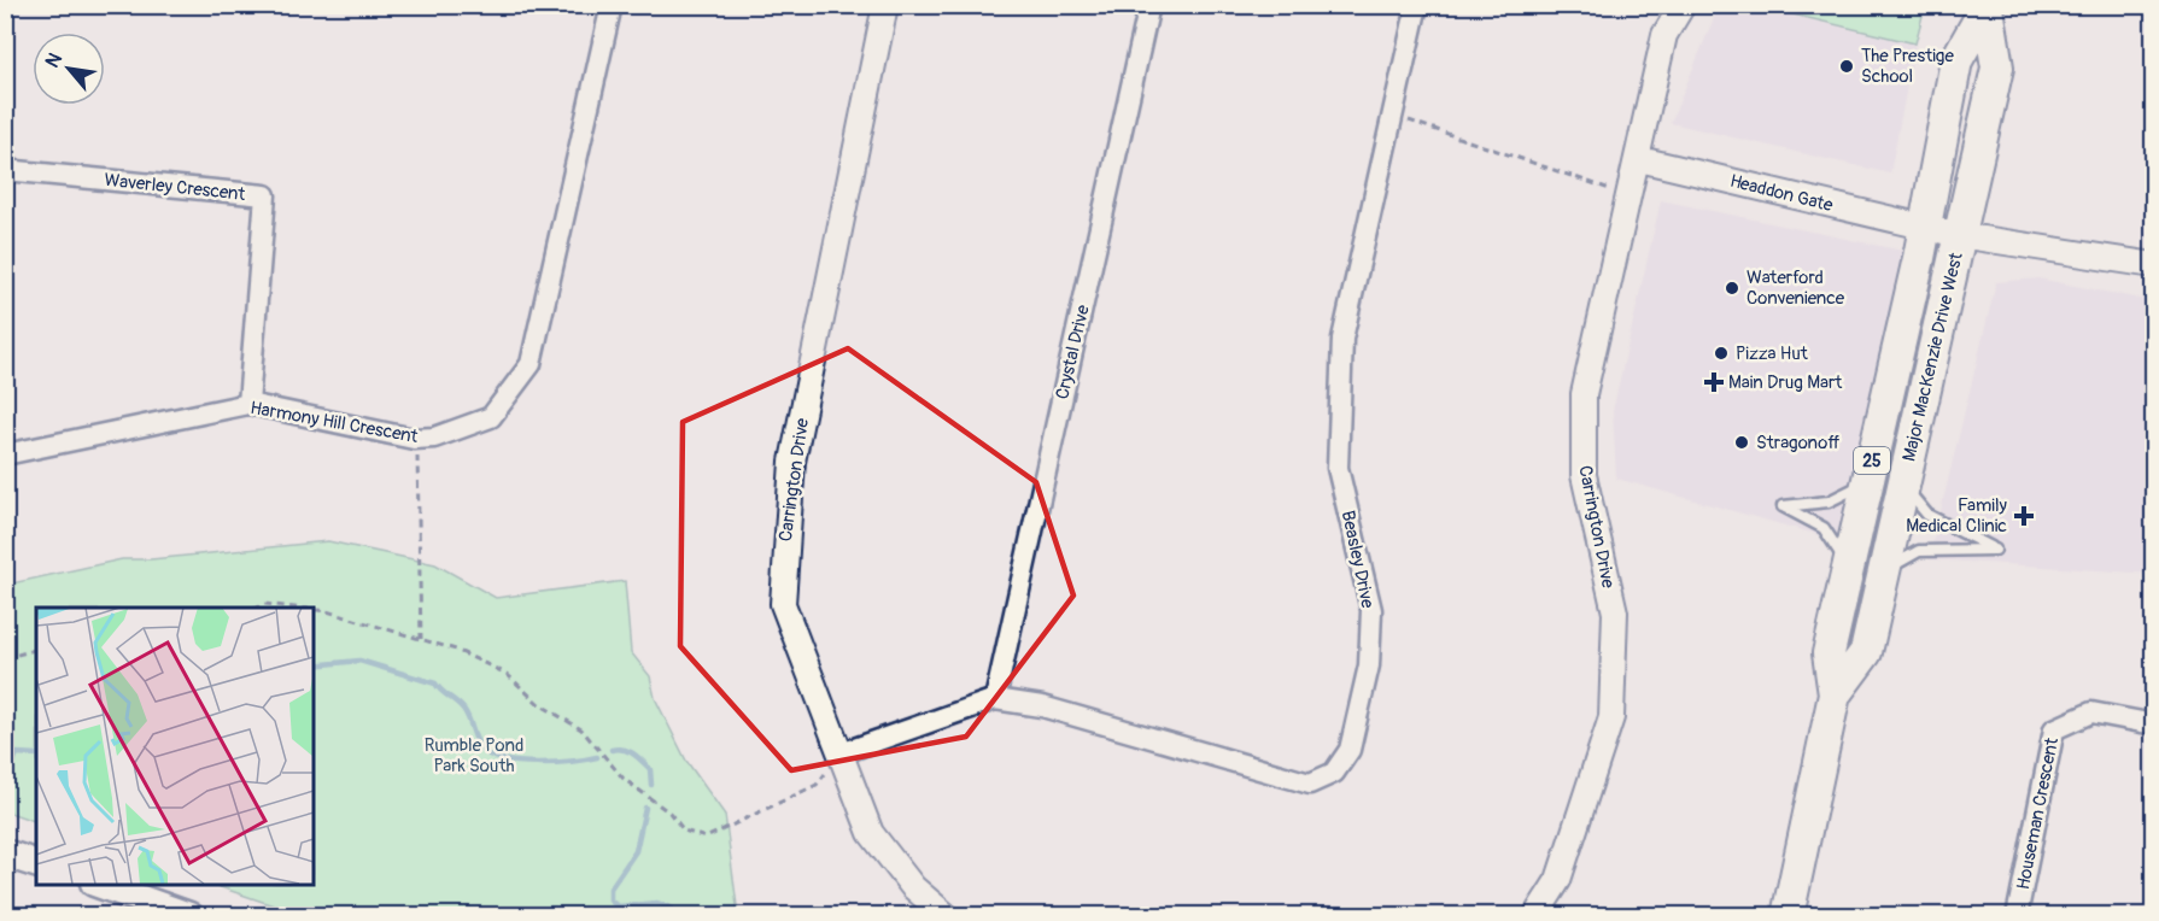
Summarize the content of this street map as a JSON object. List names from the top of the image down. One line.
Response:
{"streets":{"main road":["Major MacKenzie Drive West","25"],"street":["Waverley Crescent","Headdon Gate","Crystal Drive","Harmony Hill Crescent","Carrington Drive","Beasley Drive","Houseman Crescent"]},"crossings":[["Waverley Crescent","Harmony Hill Crescent"],["Headdon Gate","Major MacKenzie Drive West"],["Headdon Gate","Carrington Drive"],["Crystal Drive","Beasley Drive"],["Carrington Drive","Beasley Drive"]],"parks":["Rumble Pond Park South"],"places":{"other":["The Prestige School","Waterford Convenience","Pizza Hut","Stragonoff"],"health":["Main Drug Mart","Family Medical Clinic"]},"north":"top left"}
